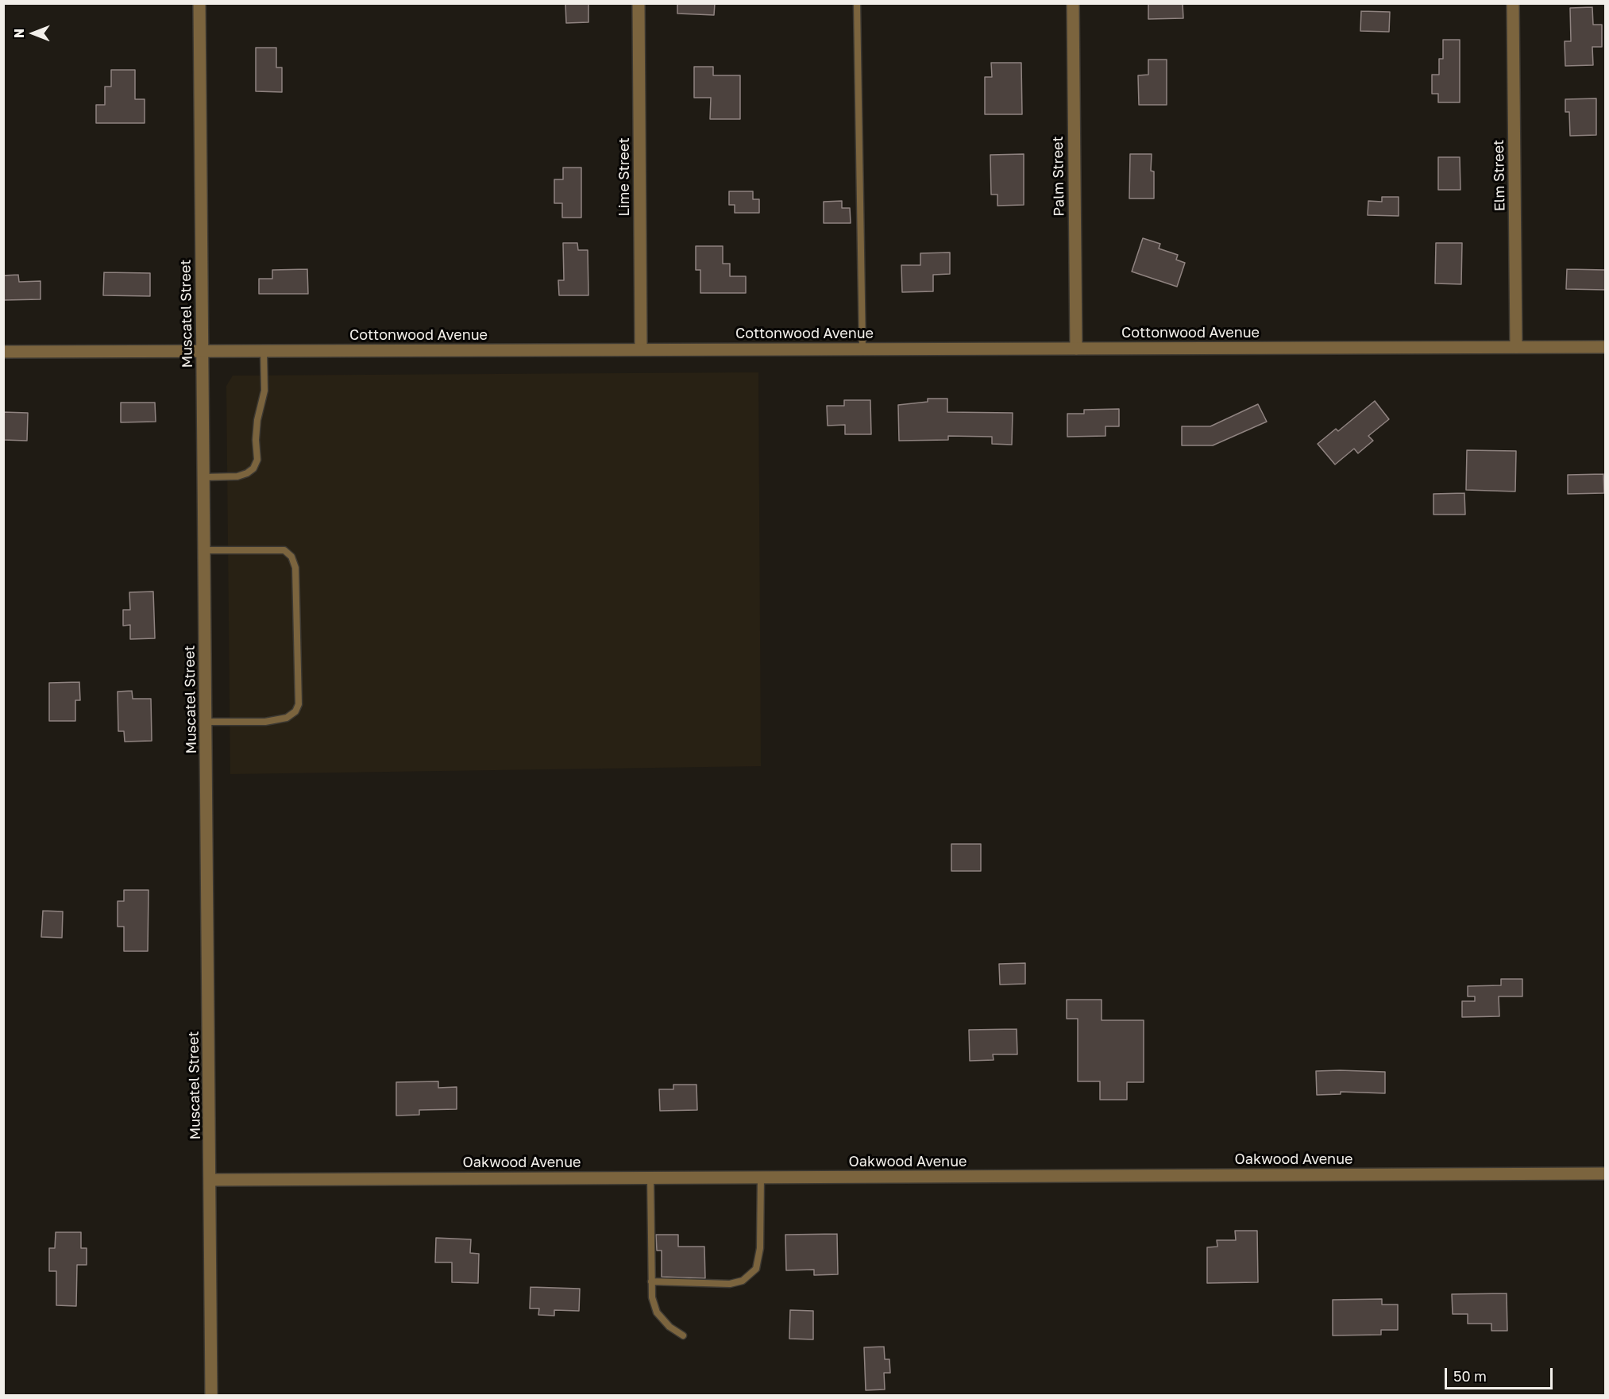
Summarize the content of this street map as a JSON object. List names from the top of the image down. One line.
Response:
{"streets":{"street":["Elm Street","Palm Street","Lime Street","Muscatel Street","Cottonwood Avenue","Oakwood Avenue"]},"crossings":[["Elm Street","Cottonwood Avenue"],["Palm Street","Cottonwood Avenue"],["Lime Street","Cottonwood Avenue"],["Muscatel Street","Cottonwood Avenue"],["Muscatel Street","Oakwood Avenue"]],"scale_bar":"50 m","north":"left"}
